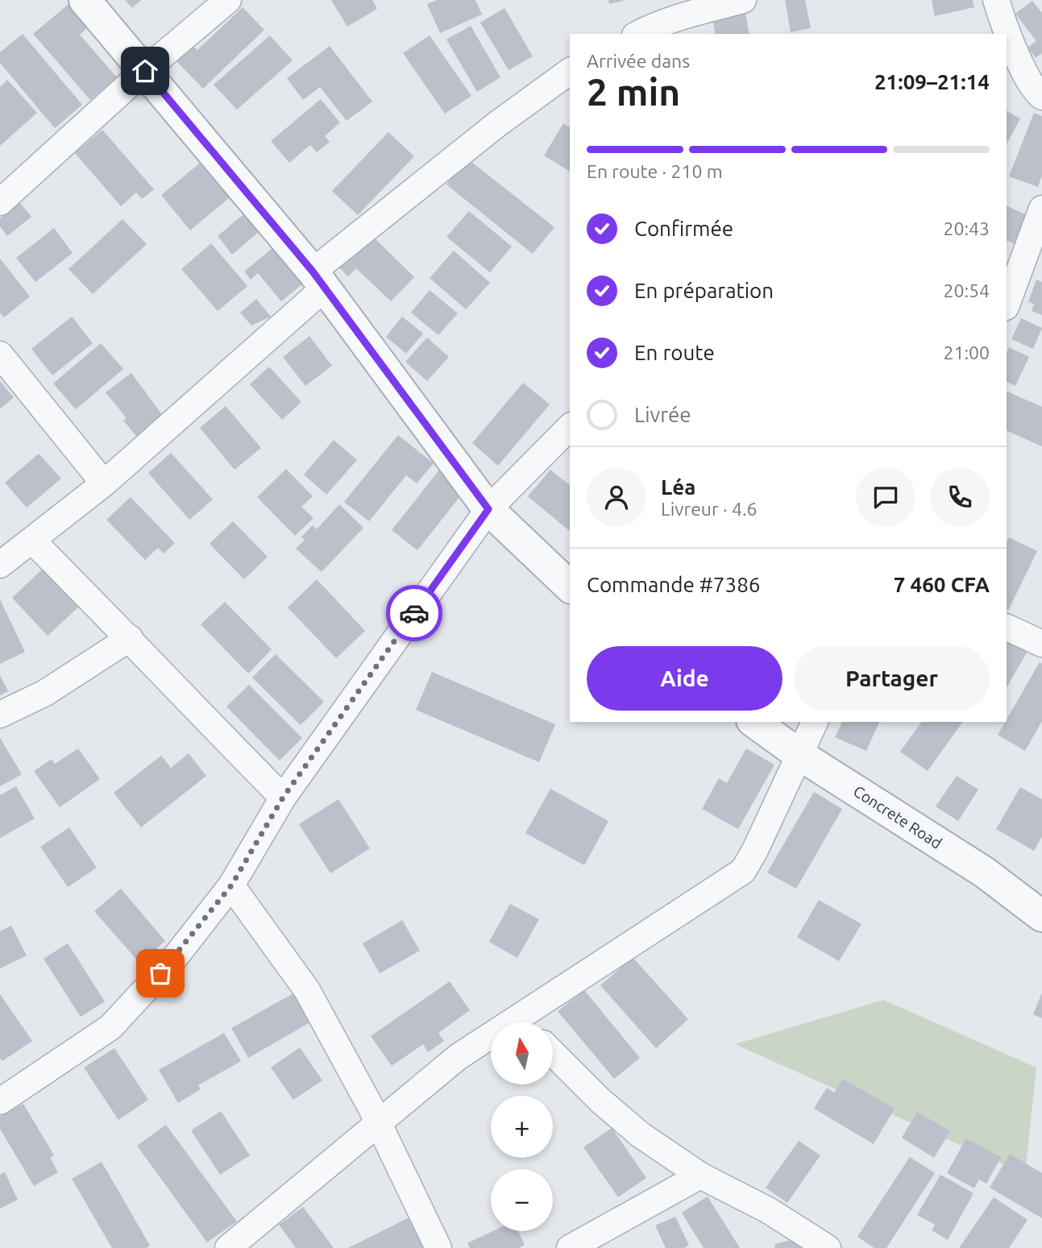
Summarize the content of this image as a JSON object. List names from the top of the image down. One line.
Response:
{"streets":{"street":["Concrete Road"]},"north":"top","page":{"heading":["2 min","Arrivée dans","21:09–21:14"],"panel":["Léa","Livreur · 4.6","Commande #7386","7 460 CFA"],"bar":"En route · 210 m","list":[["Confirmée","20:43"],["En préparation","20:54"],["En route","21:00"],"Livrée"],"buttons":["Aide","Partager"],"map_buttons":["+","−"]}}
